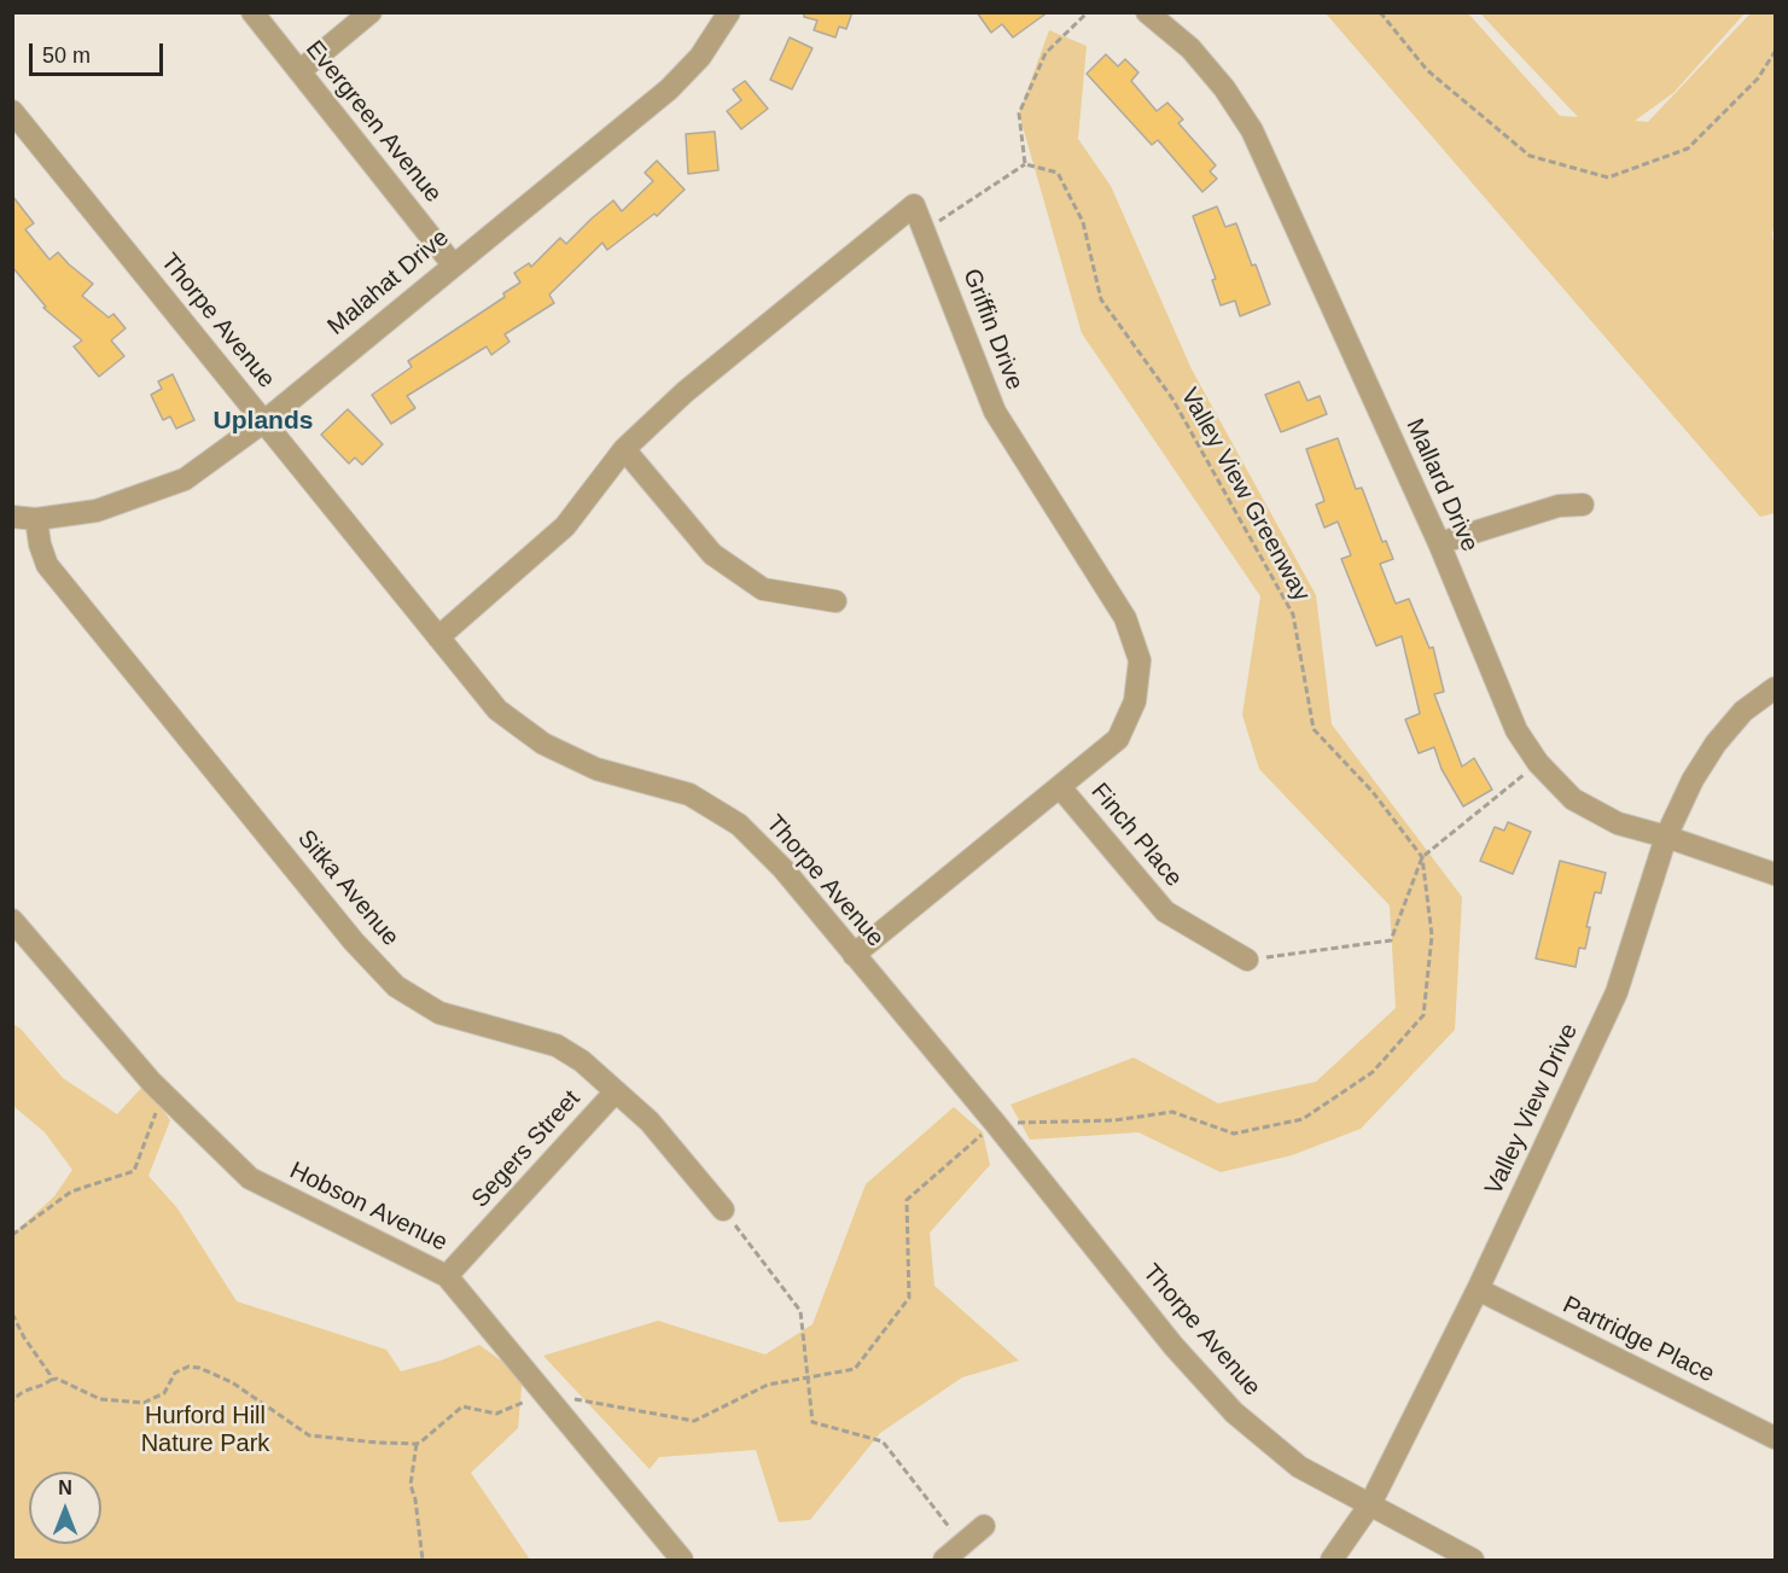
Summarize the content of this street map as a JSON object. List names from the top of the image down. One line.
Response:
{"streets":{"street":["Evergreen Avenue","Malahat Drive","Thorpe Avenue","Griffin Drive","Mallard Drive","Finch Place","Sitka Avenue","Valley View Drive","Segers Street","Hobson Avenue","Partridge Place"],"path":["Valley View Greenway"]},"crossings":[["Evergreen Avenue","Malahat Drive"],["Malahat Drive","Thorpe Avenue"],["Malahat Drive","Sitka Avenue"],["Thorpe Avenue","Griffin Drive"],["Thorpe Avenue","Valley View Drive"],["Griffin Drive","Finch Place"],["Mallard Drive","Valley View Drive"],["Sitka Avenue","Segers Street"],["Valley View Drive","Partridge Place"],["Segers Street","Hobson Avenue"]],"districts":["Uplands"],"parks":["Hurford Hill Nature Park"],"scale_bar":"50 m","north":"top"}
